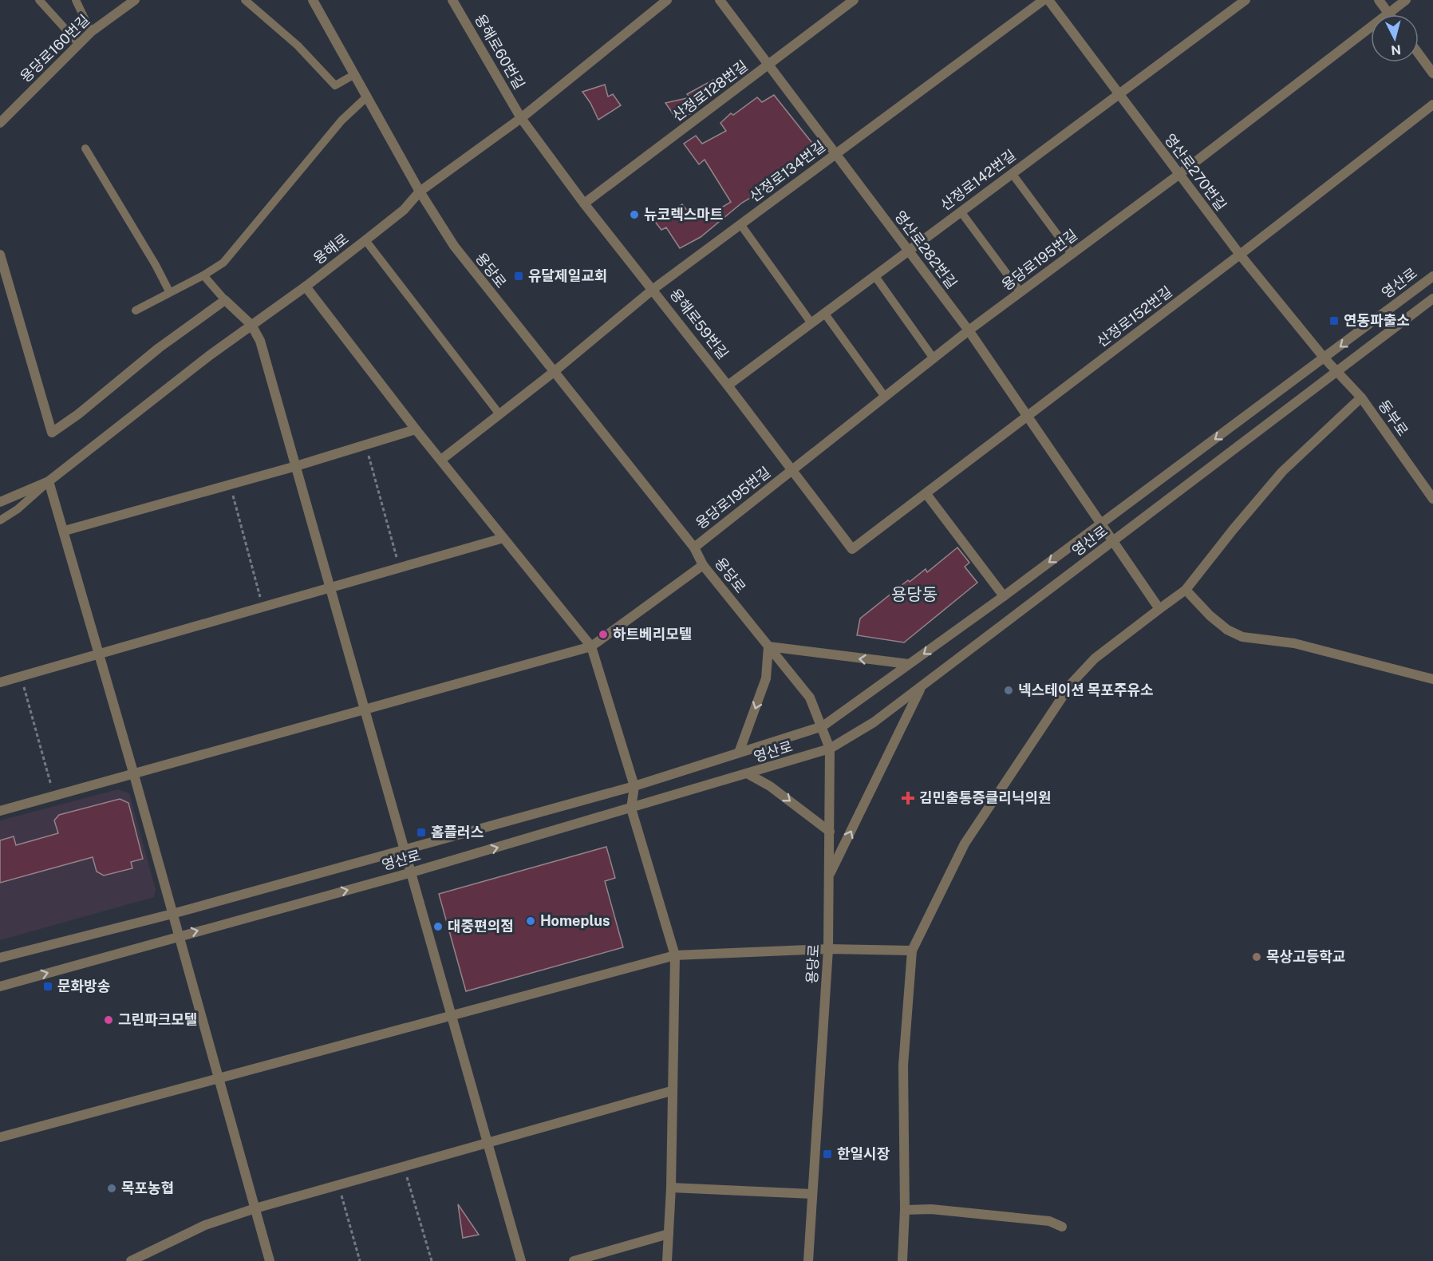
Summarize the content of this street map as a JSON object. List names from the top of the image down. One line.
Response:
{"streets":{"street":["용당로160번길","용해로60번길","산정로128번길","산정로134번길","영산로270번길","산정로142번길","용해로","영산로282번길","용당로195번길","용당로","영산로","산정로152번길","용해로59번길","동부로"]},"crossings":[["용해로60번길","용해로"],["용해로60번길","용해로59번길"],["산정로128번길","영산로282번길"],["산정로128번길","용해로59번길"],["산정로134번길","영산로282번길"],["산정로134번길","용당로"],["산정로134번길","용해로59번길"],["영산로270번길","산정로142번길"],["영산로270번길","용당로195번길"],["영산로270번길","영산로"],["영산로270번길","산정로152번길"],["영산로270번길","동부로"],["산정로142번길","영산로282번길"],["산정로142번길","용해로59번길"],["용해로","용당로"],["용해로","용해로59번길"],["영산로282번길","용당로195번길"],["영산로282번길","영산로"],["영산로282번길","산정로152번길"],["용당로195번길","용당로"],["용당로195번길","용해로59번길"],["용당로","영산로"],["영산로","동부로"],["산정로152번길","용해로59번길"]],"districts":["용당동"],"places":{"other":["뉴코렉스마트","하트베리모텔","넥스테이션 목포주유소","Homeplus","대중편의점","목상고등학교","그린파크모텔","목포농협"],"transit":["유달제일교회","연동파출소","홈플러스","문화방송","한일시장"],"health":["김민출통증클리닉의원"]},"north":"bottom"}
